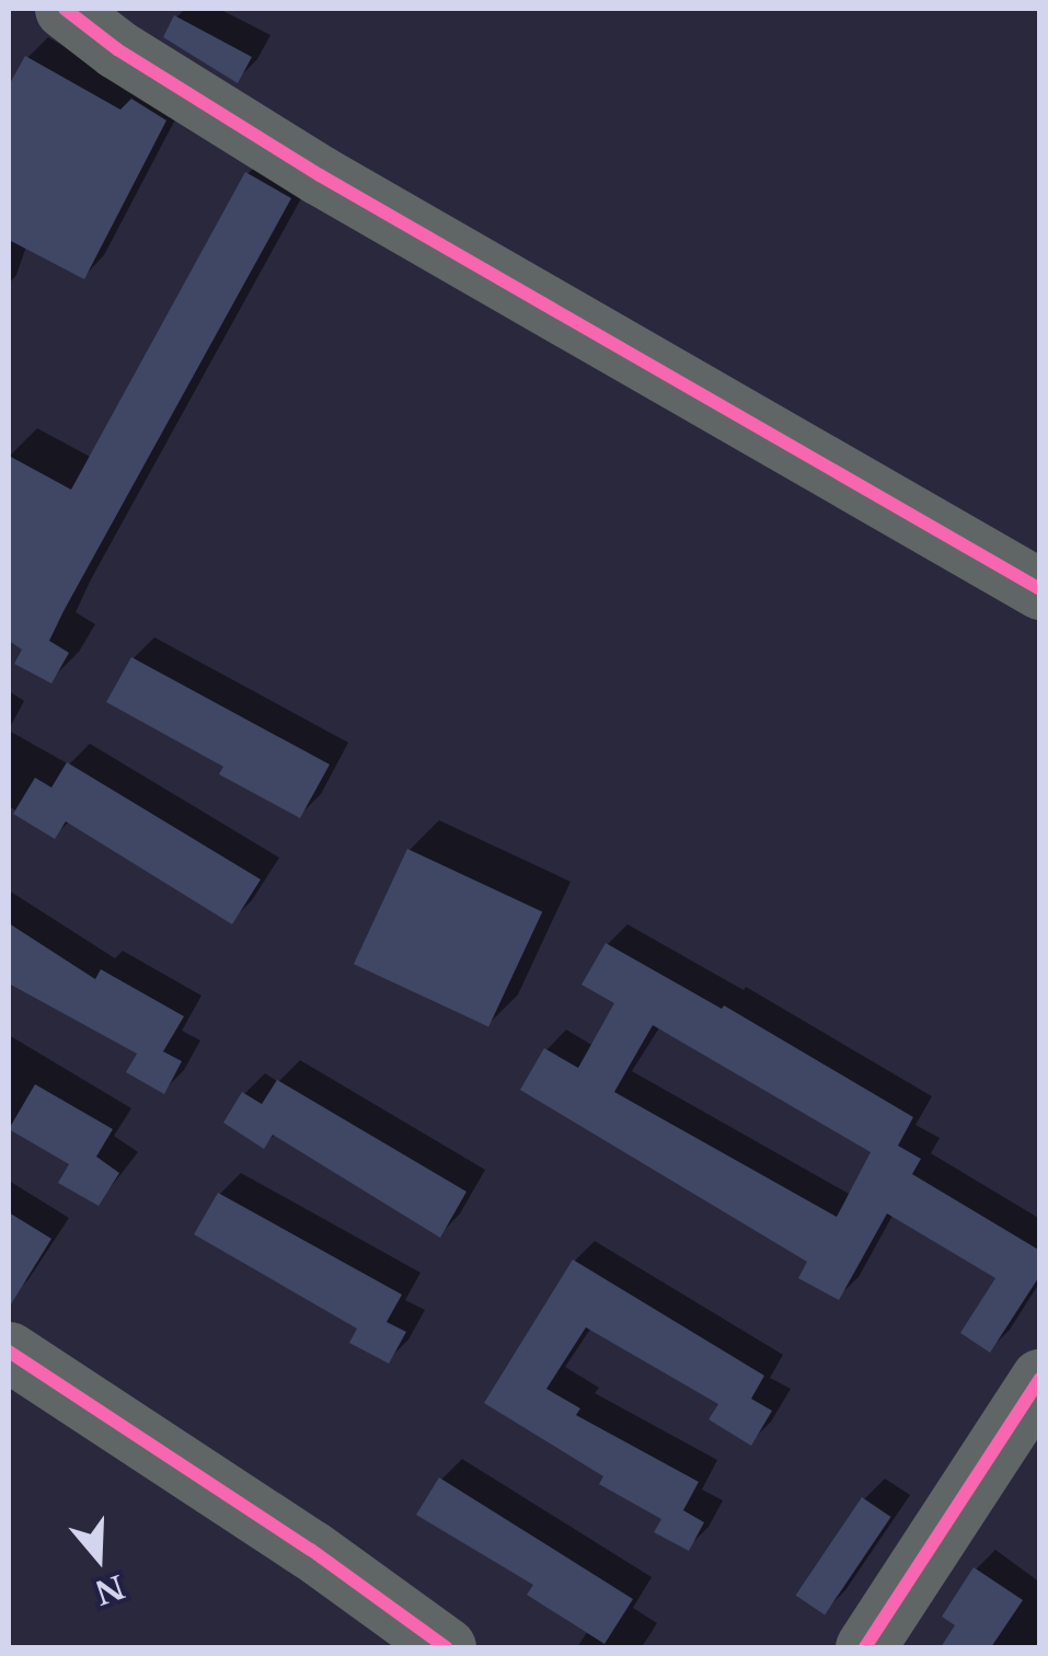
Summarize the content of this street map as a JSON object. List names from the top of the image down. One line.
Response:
{"north":"bottom"}
